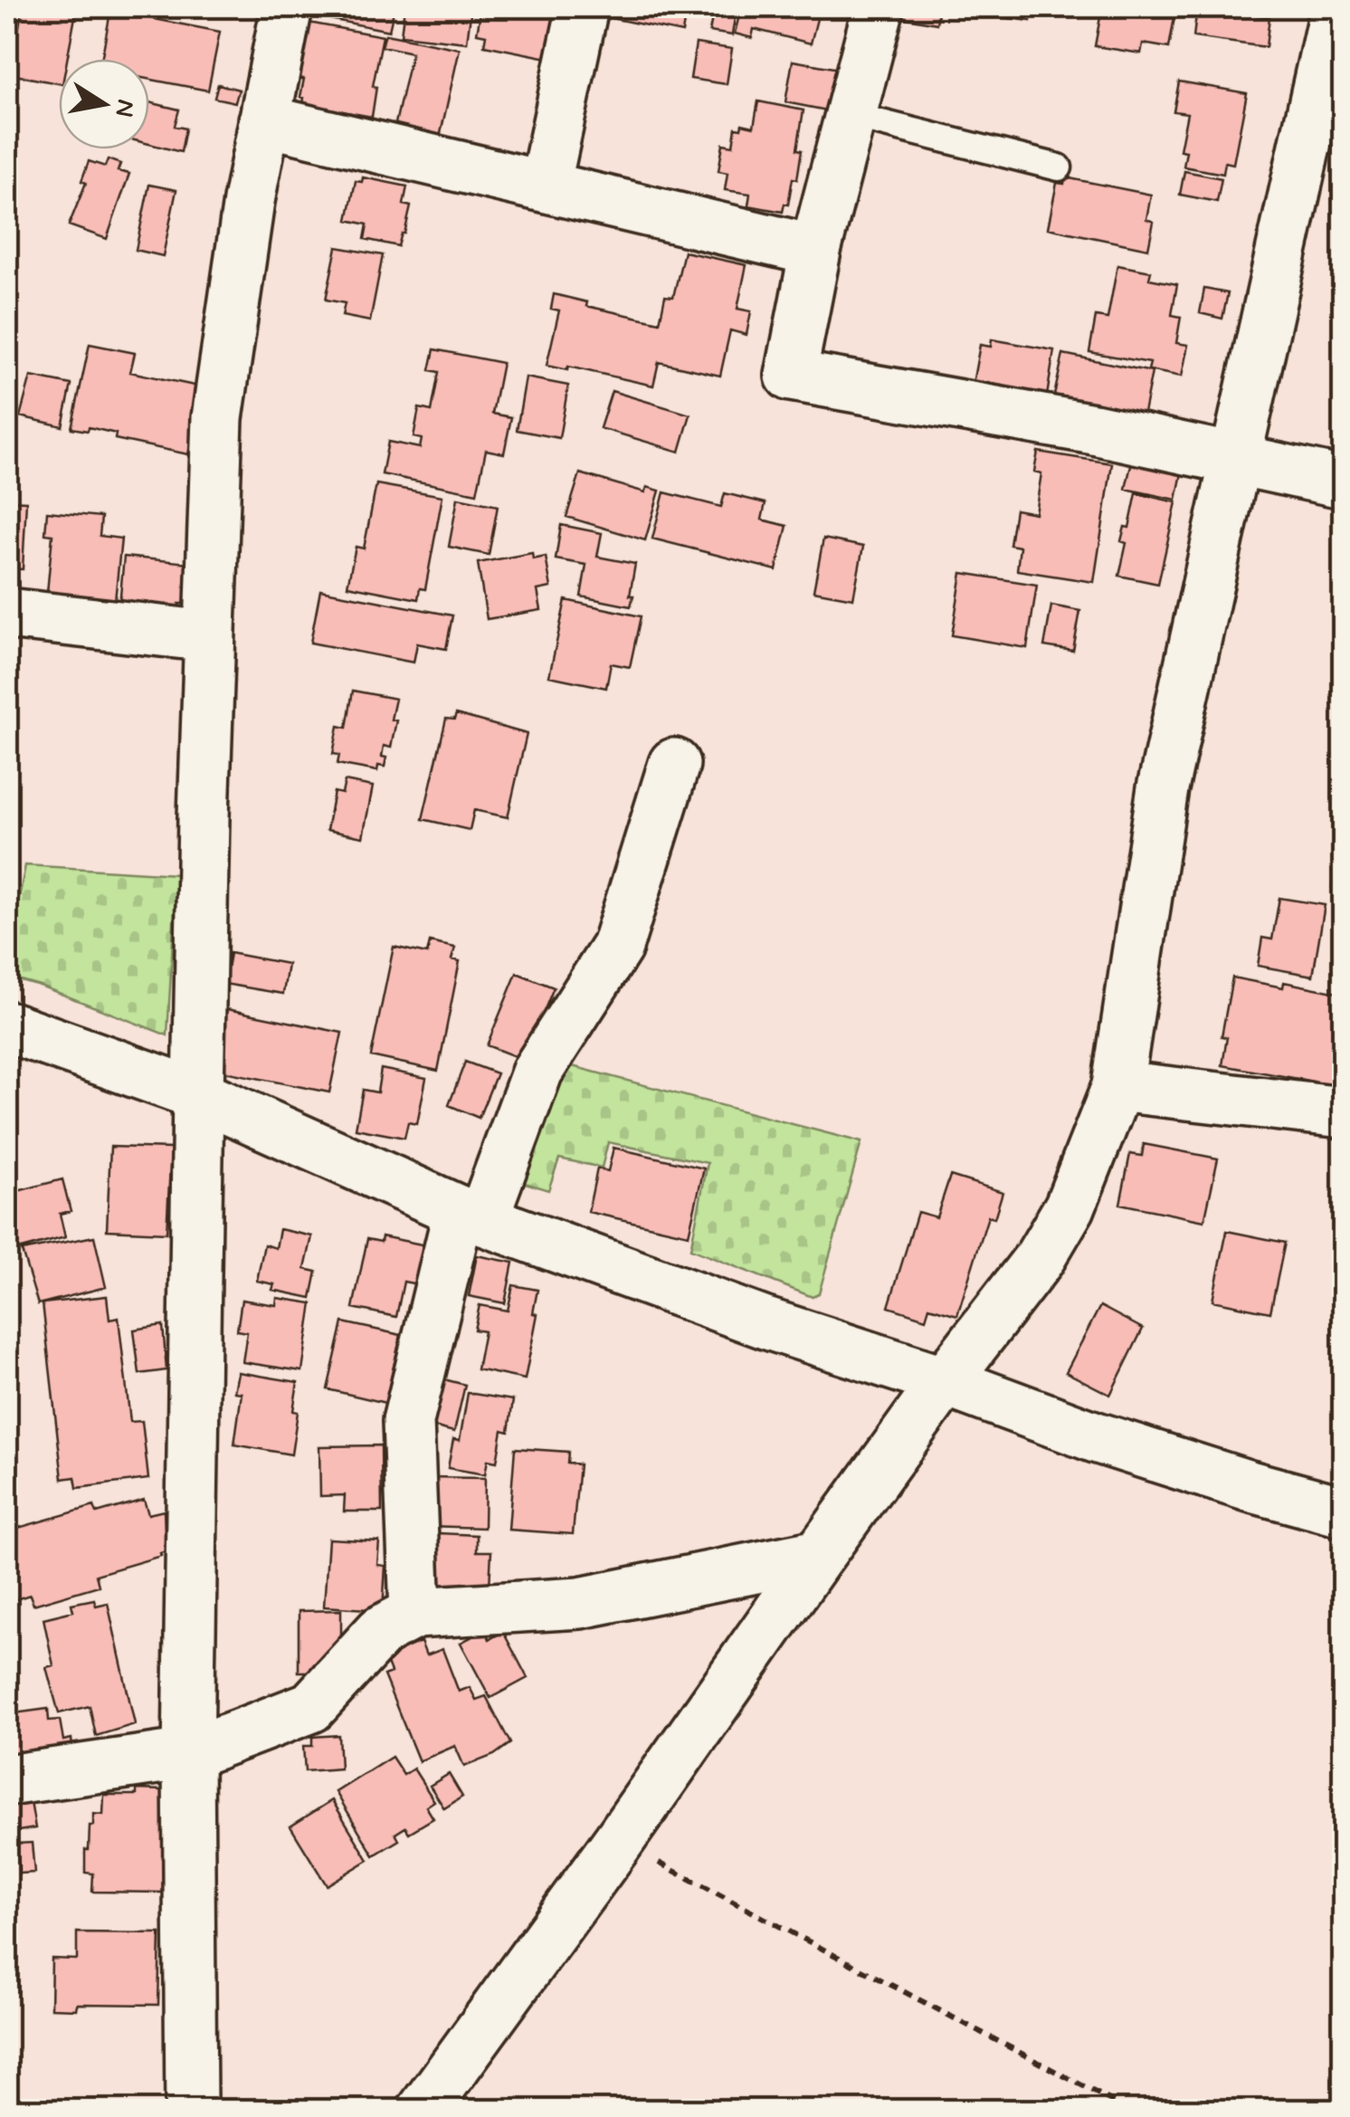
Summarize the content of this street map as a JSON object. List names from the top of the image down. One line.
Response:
{"north":"right"}
